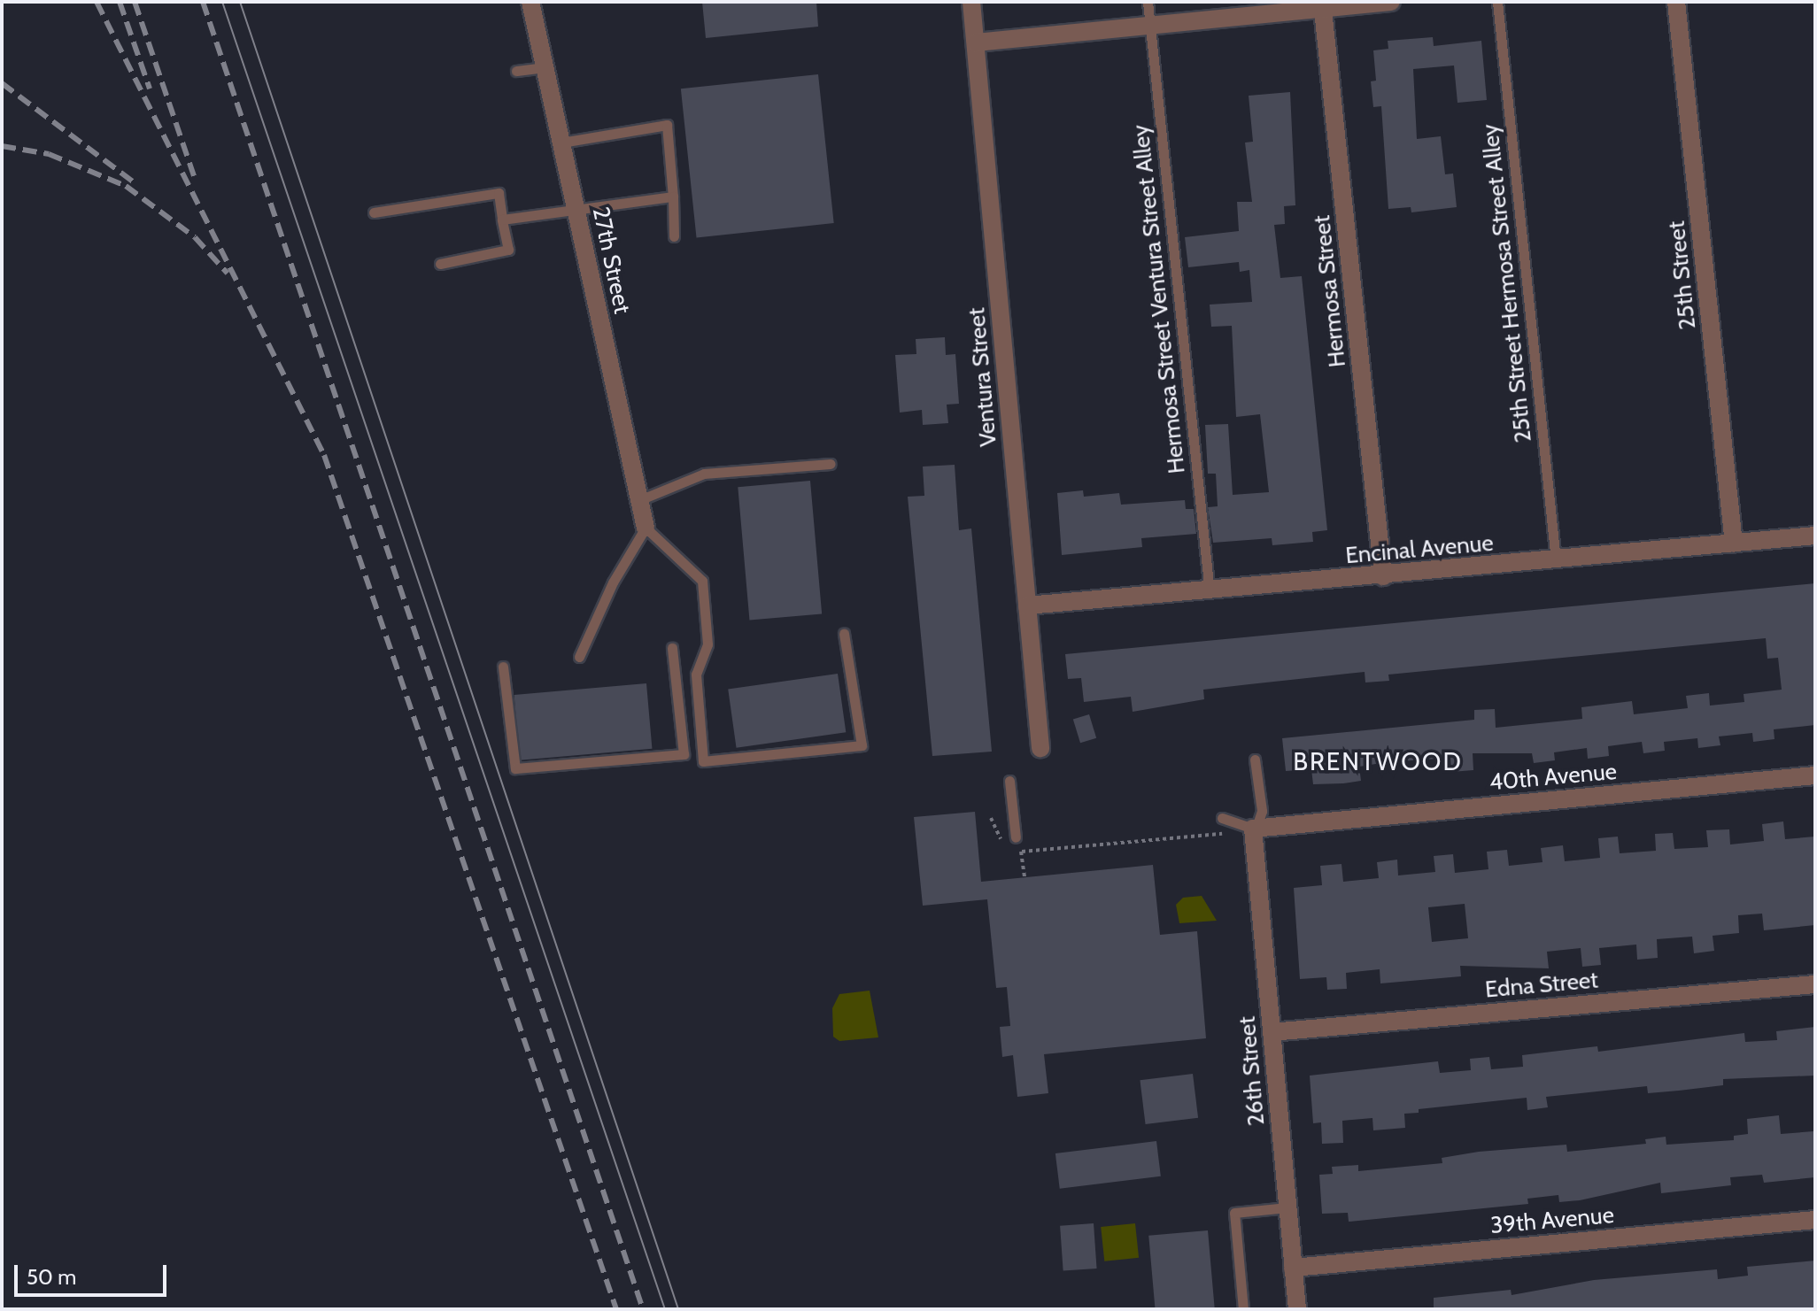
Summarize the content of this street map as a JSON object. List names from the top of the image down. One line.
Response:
{"streets":{"street":["27th Street","25th Street","Hermosa Street","Ventura Street","Encinal Avenue","40th Avenue","Edna Street","26th Street","39th Avenue"],"lane":["25th Street Hermosa Street Alley","Hermosa Street Ventura Street Alley"]},"crossings":[["25th Street","Encinal Avenue"],["25th Street Hermosa Street Alley","Encinal Avenue"],["Hermosa Street","Encinal Avenue"],["Hermosa Street Ventura Street Alley","Encinal Avenue"],["Ventura Street","Encinal Avenue"],["40th Avenue","26th Street"],["Edna Street","26th Street"],["26th Street","39th Avenue"]],"districts":["BRENTWOOD"],"scale_bar":"50 m"}
